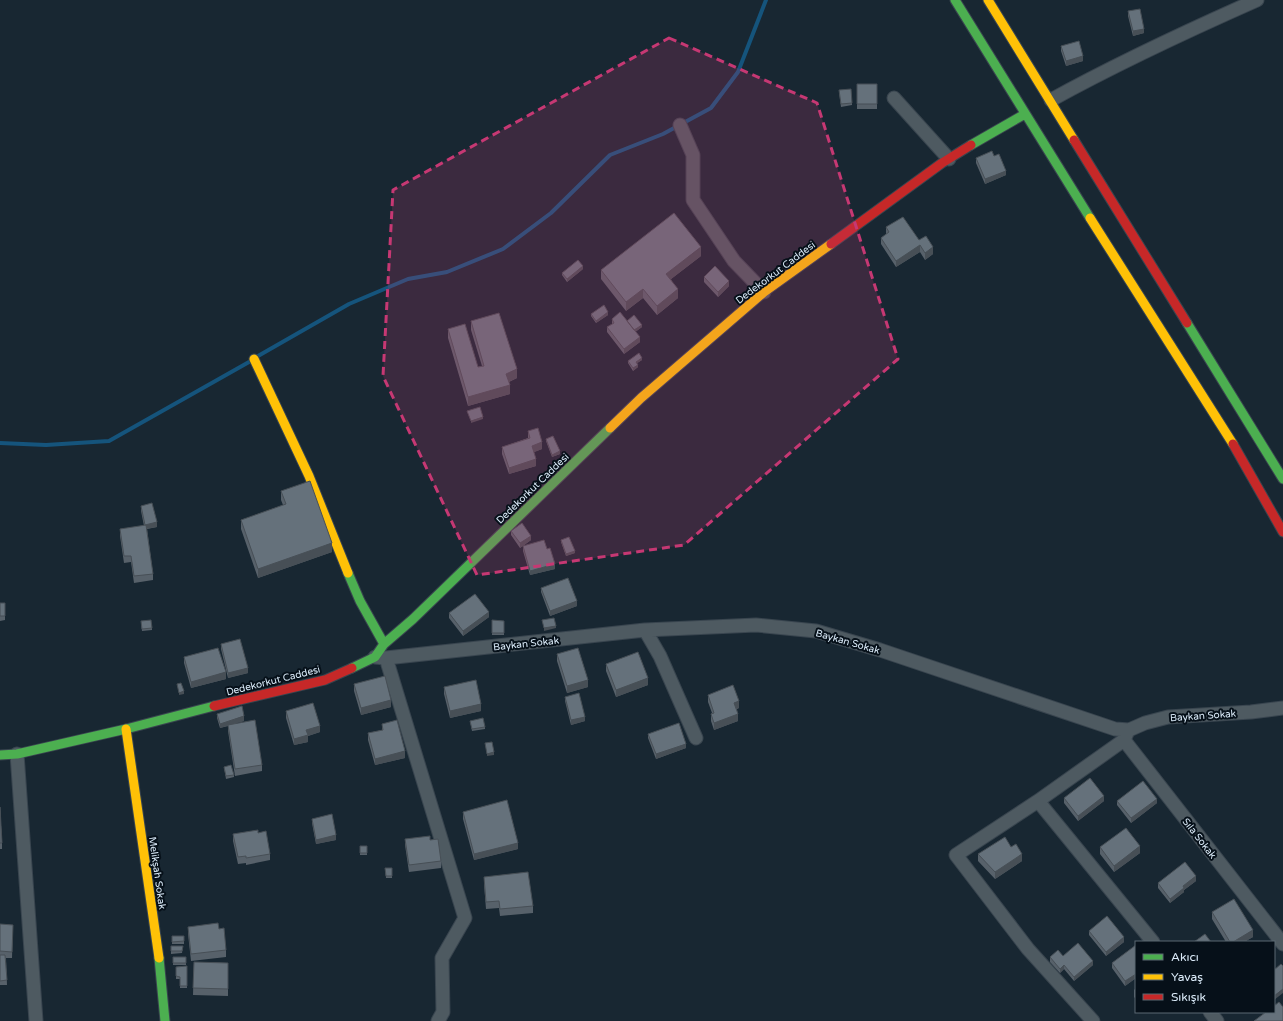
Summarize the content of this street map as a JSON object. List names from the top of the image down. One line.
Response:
{"streets":{"street":["Dedekorkut Caddesi","Baykan Sokak","Sıla Sokak","Melikşah Sokak"]},"crossings":[["Dedekorkut Caddesi","Baykan Sokak"],["Dedekorkut Caddesi","Melikşah Sokak"],["Baykan Sokak","Sıla Sokak"]],"legend":["Akıcı","Yavaş","Sıkışık"]}
